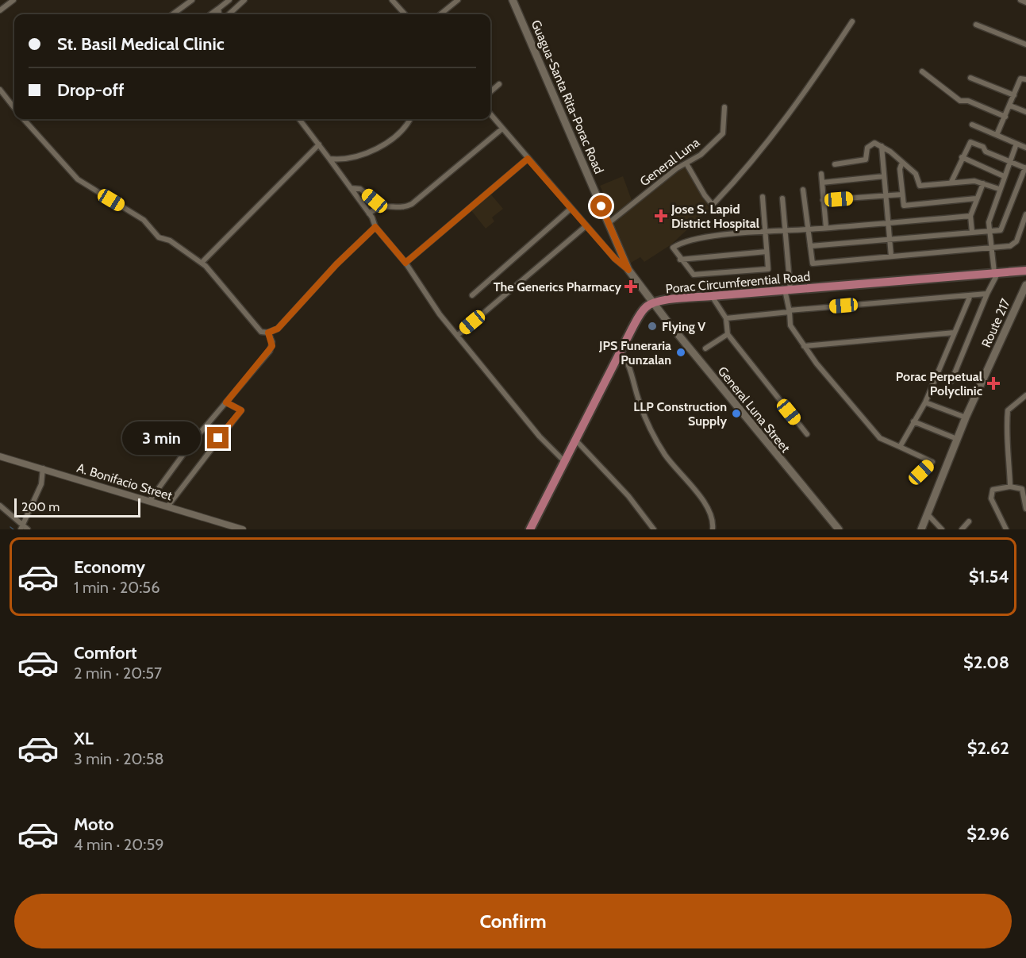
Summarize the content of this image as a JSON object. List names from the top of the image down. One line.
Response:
{"streets":{"main road":["Guagua-Santa Rita-Porac Road","Porac Circumferential Road","Route 217","General Luna Street"],"street":["General Luna","A. Bonifacio Street"]},"crossings":[["Guagua-Santa Rita-Porac Road","General Luna"],["Guagua-Santa Rita-Porac Road","Porac Circumferential Road"],["Guagua-Santa Rita-Porac Road","General Luna Street"],["Porac Circumferential Road","General Luna Street"]],"places":{"health":["Jose S. Lapid District Hospital","The Generics Pharmacy","Porac Perpetual Polyclinic"],"other":["Flying V","JPS Funeraria Punzalan","LLP Construction Supply"]},"scale_bar":"200 m","page":{"banner":["St. Basil Medical Clinic","Drop-off"],"bubble":"3 min","scale":"200 m","list":[{"name":"Economy","note":"1 min · 20:56","value":"$1.54"},{"name":"Comfort","note":"2 min · 20:57","value":"$2.08"},{"name":"XL","note":"3 min · 20:58","value":"$2.62"},{"name":"Moto","note":"4 min · 20:59","value":"$2.96"}],"buttons":"Confirm"}}
